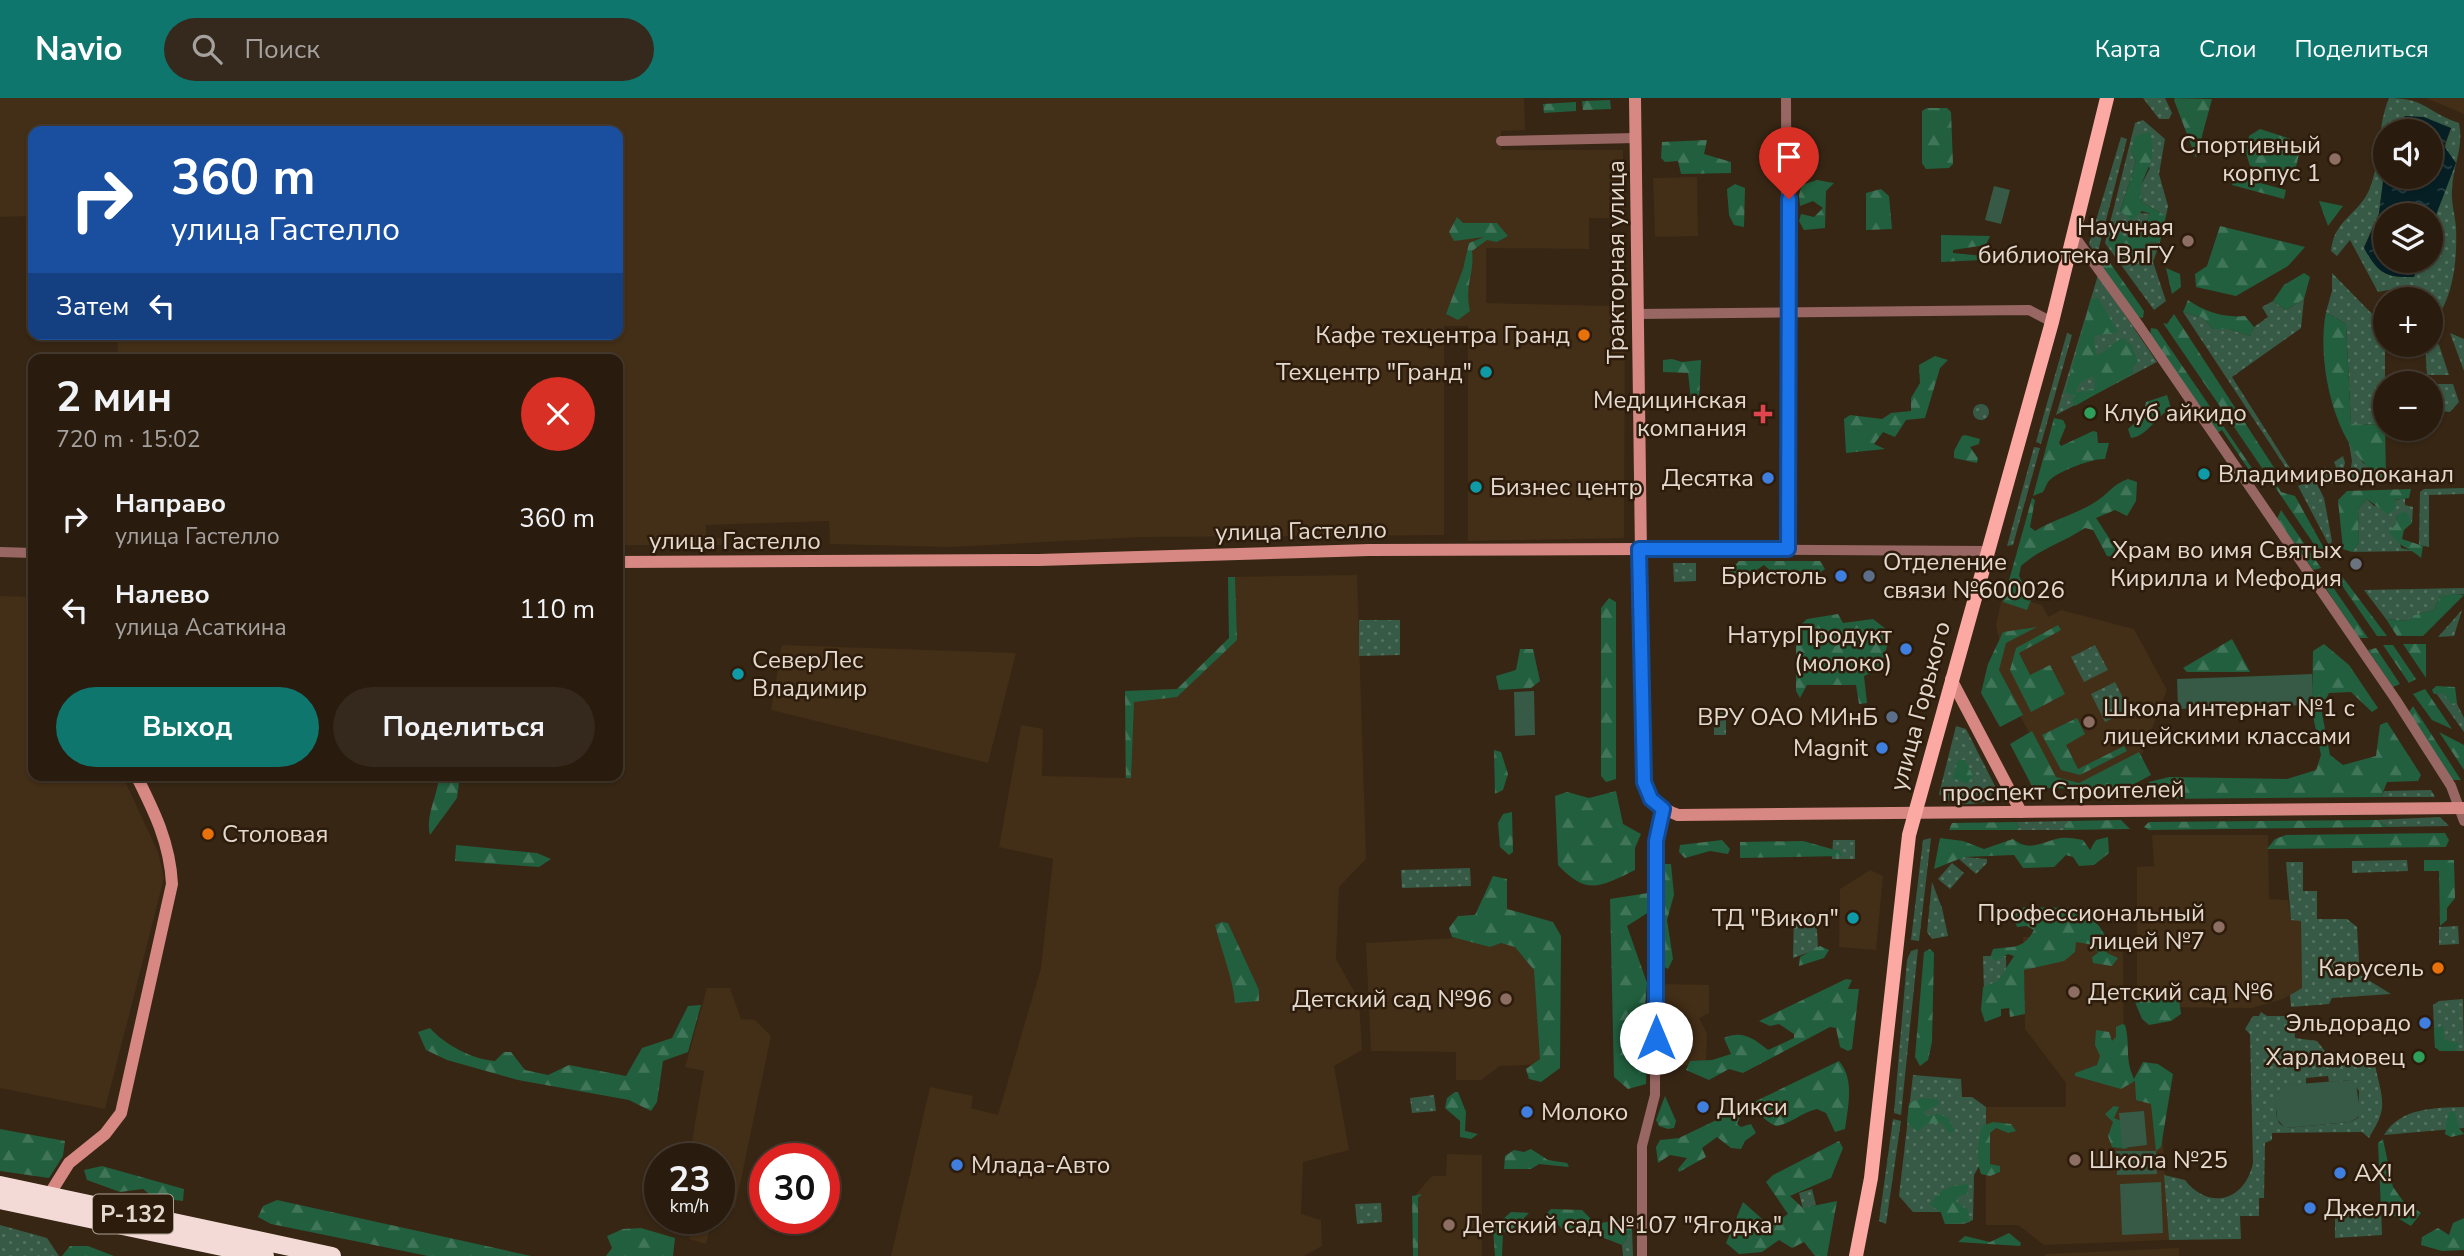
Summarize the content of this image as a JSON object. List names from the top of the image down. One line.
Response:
{"streets":{"highway":["Р-132"],"main road":["Тракторная улица","улица Гастелло","улица Горького","проспект Строителей"]},"crossings":[["Тракторная улица","улица Гастелло"],["Тракторная улица","проспект Строителей"],["улица Гастелло","улица Горького"],["улица Горького","проспект Строителей"]],"places":{"other":["Спортивный корпус 1","Научная библиотека ВлГУ","Кафе техцентра Гранд","Техцентр \"Гранд\"","Клуб айкидо","Владимирводоканал","Десятка","Бизнес центр","Храм во имя Святых Кирилла и Мефодия","Бристоль","Отделение связи №600026","НатурПродукт (молоко)","СеверЛес Владимир","ВРУ ОАО МИнБ","Школа интернат №1 с лицейскими классами","Magnit","Столовая","ТД \"Викол\"","Профессиональный лицей №7","Карусель","Детский сад №6","Детский сад №96","Эльдорадо","Харламовец","Дикси","Молоко","Школа №25","Млада-Авто","АХ!","Джелли","Детский сад №107 \"Ягодка\""],"health":["Медицинская компания"]},"page":{"header":"Navio","search":"Поиск","nav":["Карта","Слои","Поделиться"],"map_buttons":["+","−"],"turn":["360 m","улица Гастелло"],"then":"Затем","heading":["2 мин","720 m · 15:02"],"list":[{"name":"Направо","note":"улица Гастелло","value":"360 m"},{"name":"Налево","note":"улица Асаткина","value":"110 m"}],"buttons":["Выход","Поделиться"],"speed":"23 km/h","limit":"30"}}
